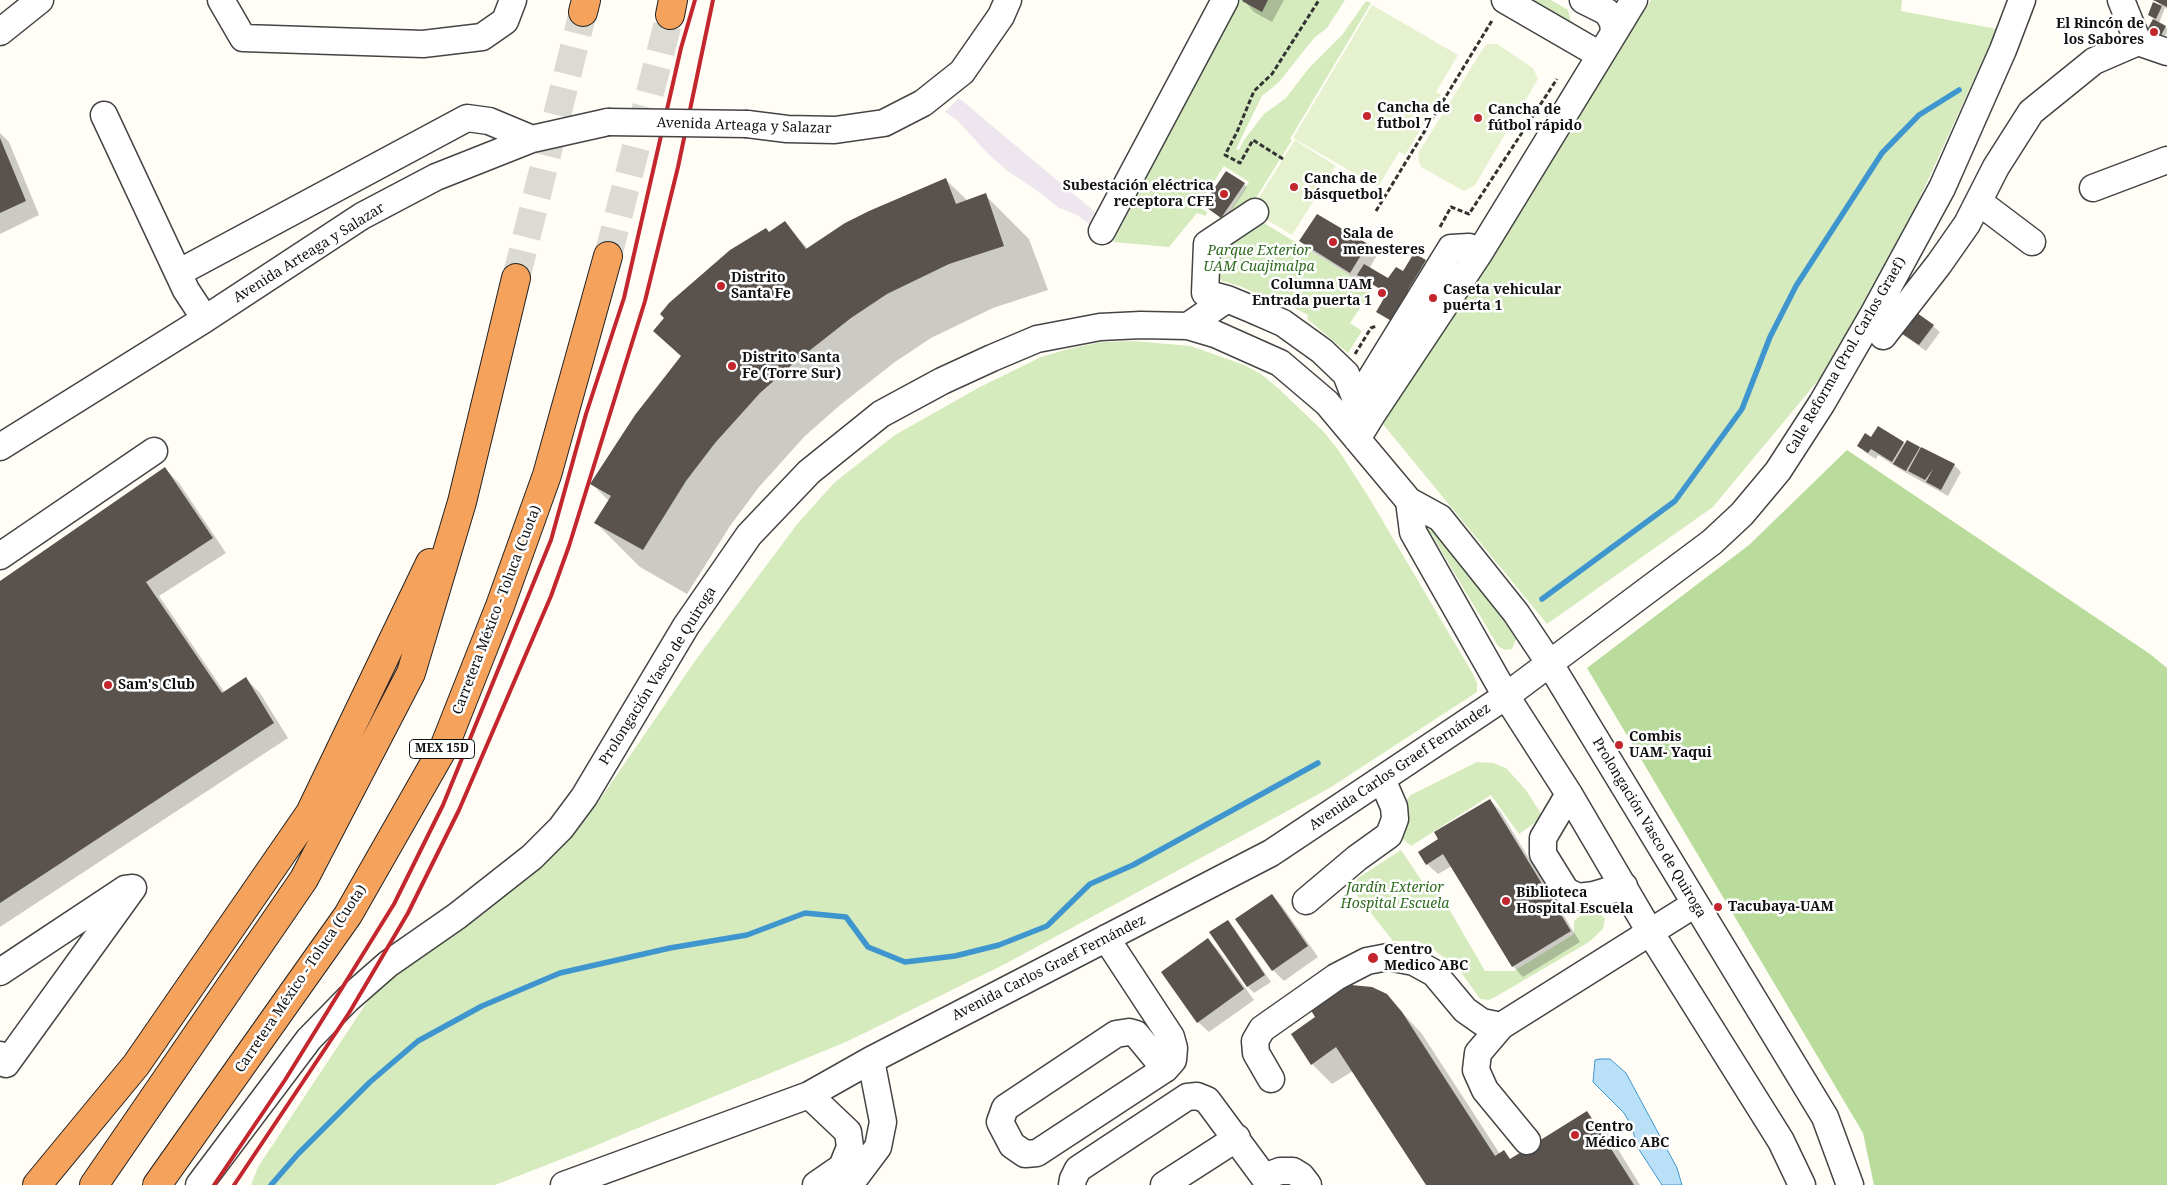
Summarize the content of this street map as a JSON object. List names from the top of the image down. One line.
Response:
{"streets":{"highway":["Carretera México - Toluca (Cuota)","MEX 15D"],"street":["Avenida Arteaga y Salazar","Calle Reforma (Prol. Carlos Graef)","Prolongación Vasco de Quiroga","Avenida Carlos Graef Fernández"]},"crossings":[["Calle Reforma (Prol. Carlos Graef)","Prolongación Vasco de Quiroga"],["Calle Reforma (Prol. Carlos Graef)","Avenida Carlos Graef Fernández"]],"parks":["Parque Exterior UAM Cuajimalpa","Jardín Exterior Hospital Escuela"],"places":["El Rincón de los Sabores","Cancha de futbol 7","Cancha de fútbol rápido","Cancha de básquetbol","Subestación eléctrica receptora CFE","Sala de menesteres","Distrito Santa Fe","Columna UAM Entrada puerta 1","Caseta vehicular puerta 1","Distrito Santa Fe (Torre Sur)","Sam's Club","Combis UAM- Yaqui","Biblioteca Hospital Escuela","Tacubaya-UAM","Centro Medico ABC","Centro Médico ABC"]}
